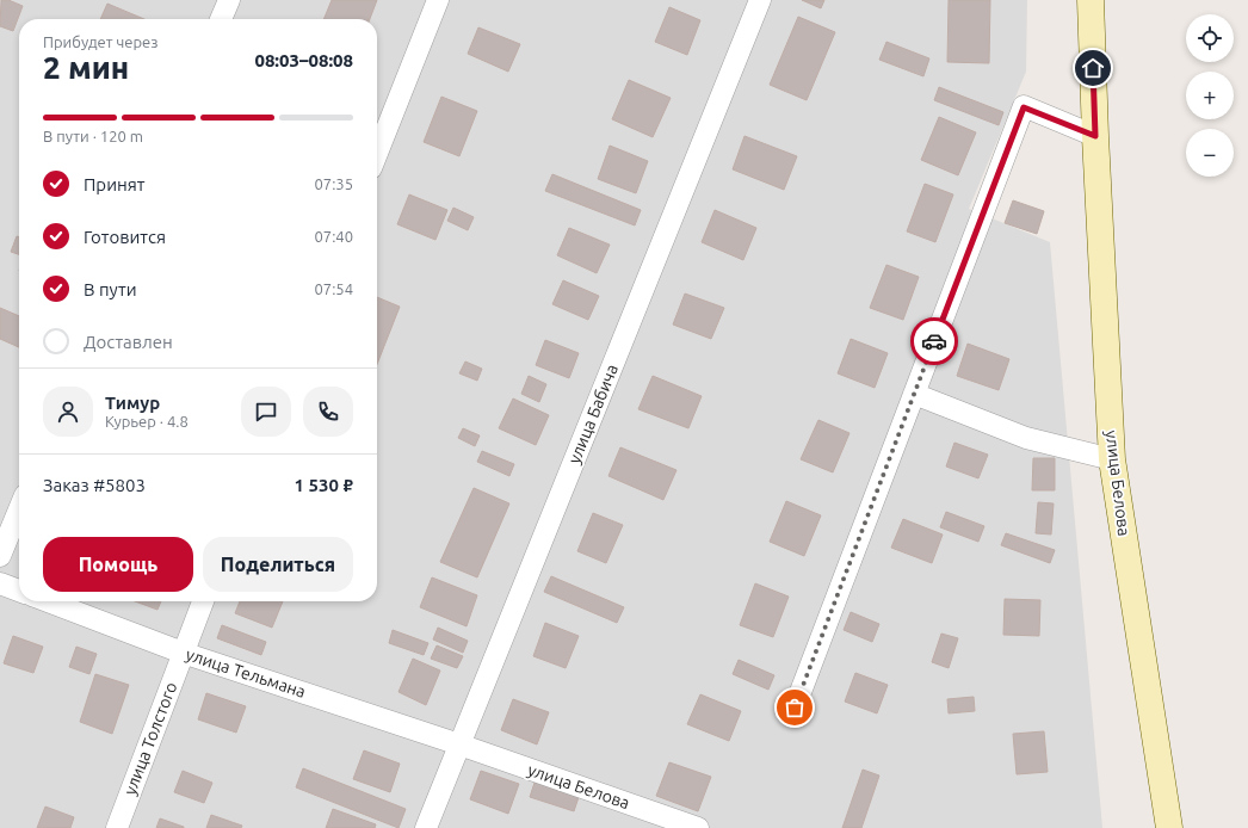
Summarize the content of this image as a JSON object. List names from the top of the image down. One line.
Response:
{"streets":{"main road":["улица Белова"],"street":["улица Бабича","улица Тельмана","улица Толстого"]},"crossings":[["улица Бабича","улица Белова"],["улица Бабича","улица Тельмана"],["улица Белова","улица Тельмана"],["улица Тельмана","улица Толстого"]],"page":{"map_buttons":["+","−"],"heading":["2 мин","Прибудет через","08:03–08:08"],"panel":["Тимур","Курьер · 4.8","Заказ #5803","1 530 ₽"],"bar":"В пути · 120 m","list":[["Принят","07:35"],["Готовится","07:40"],["В пути","07:54"],"Доставлен"],"buttons":["Помощь","Поделиться"]}}
